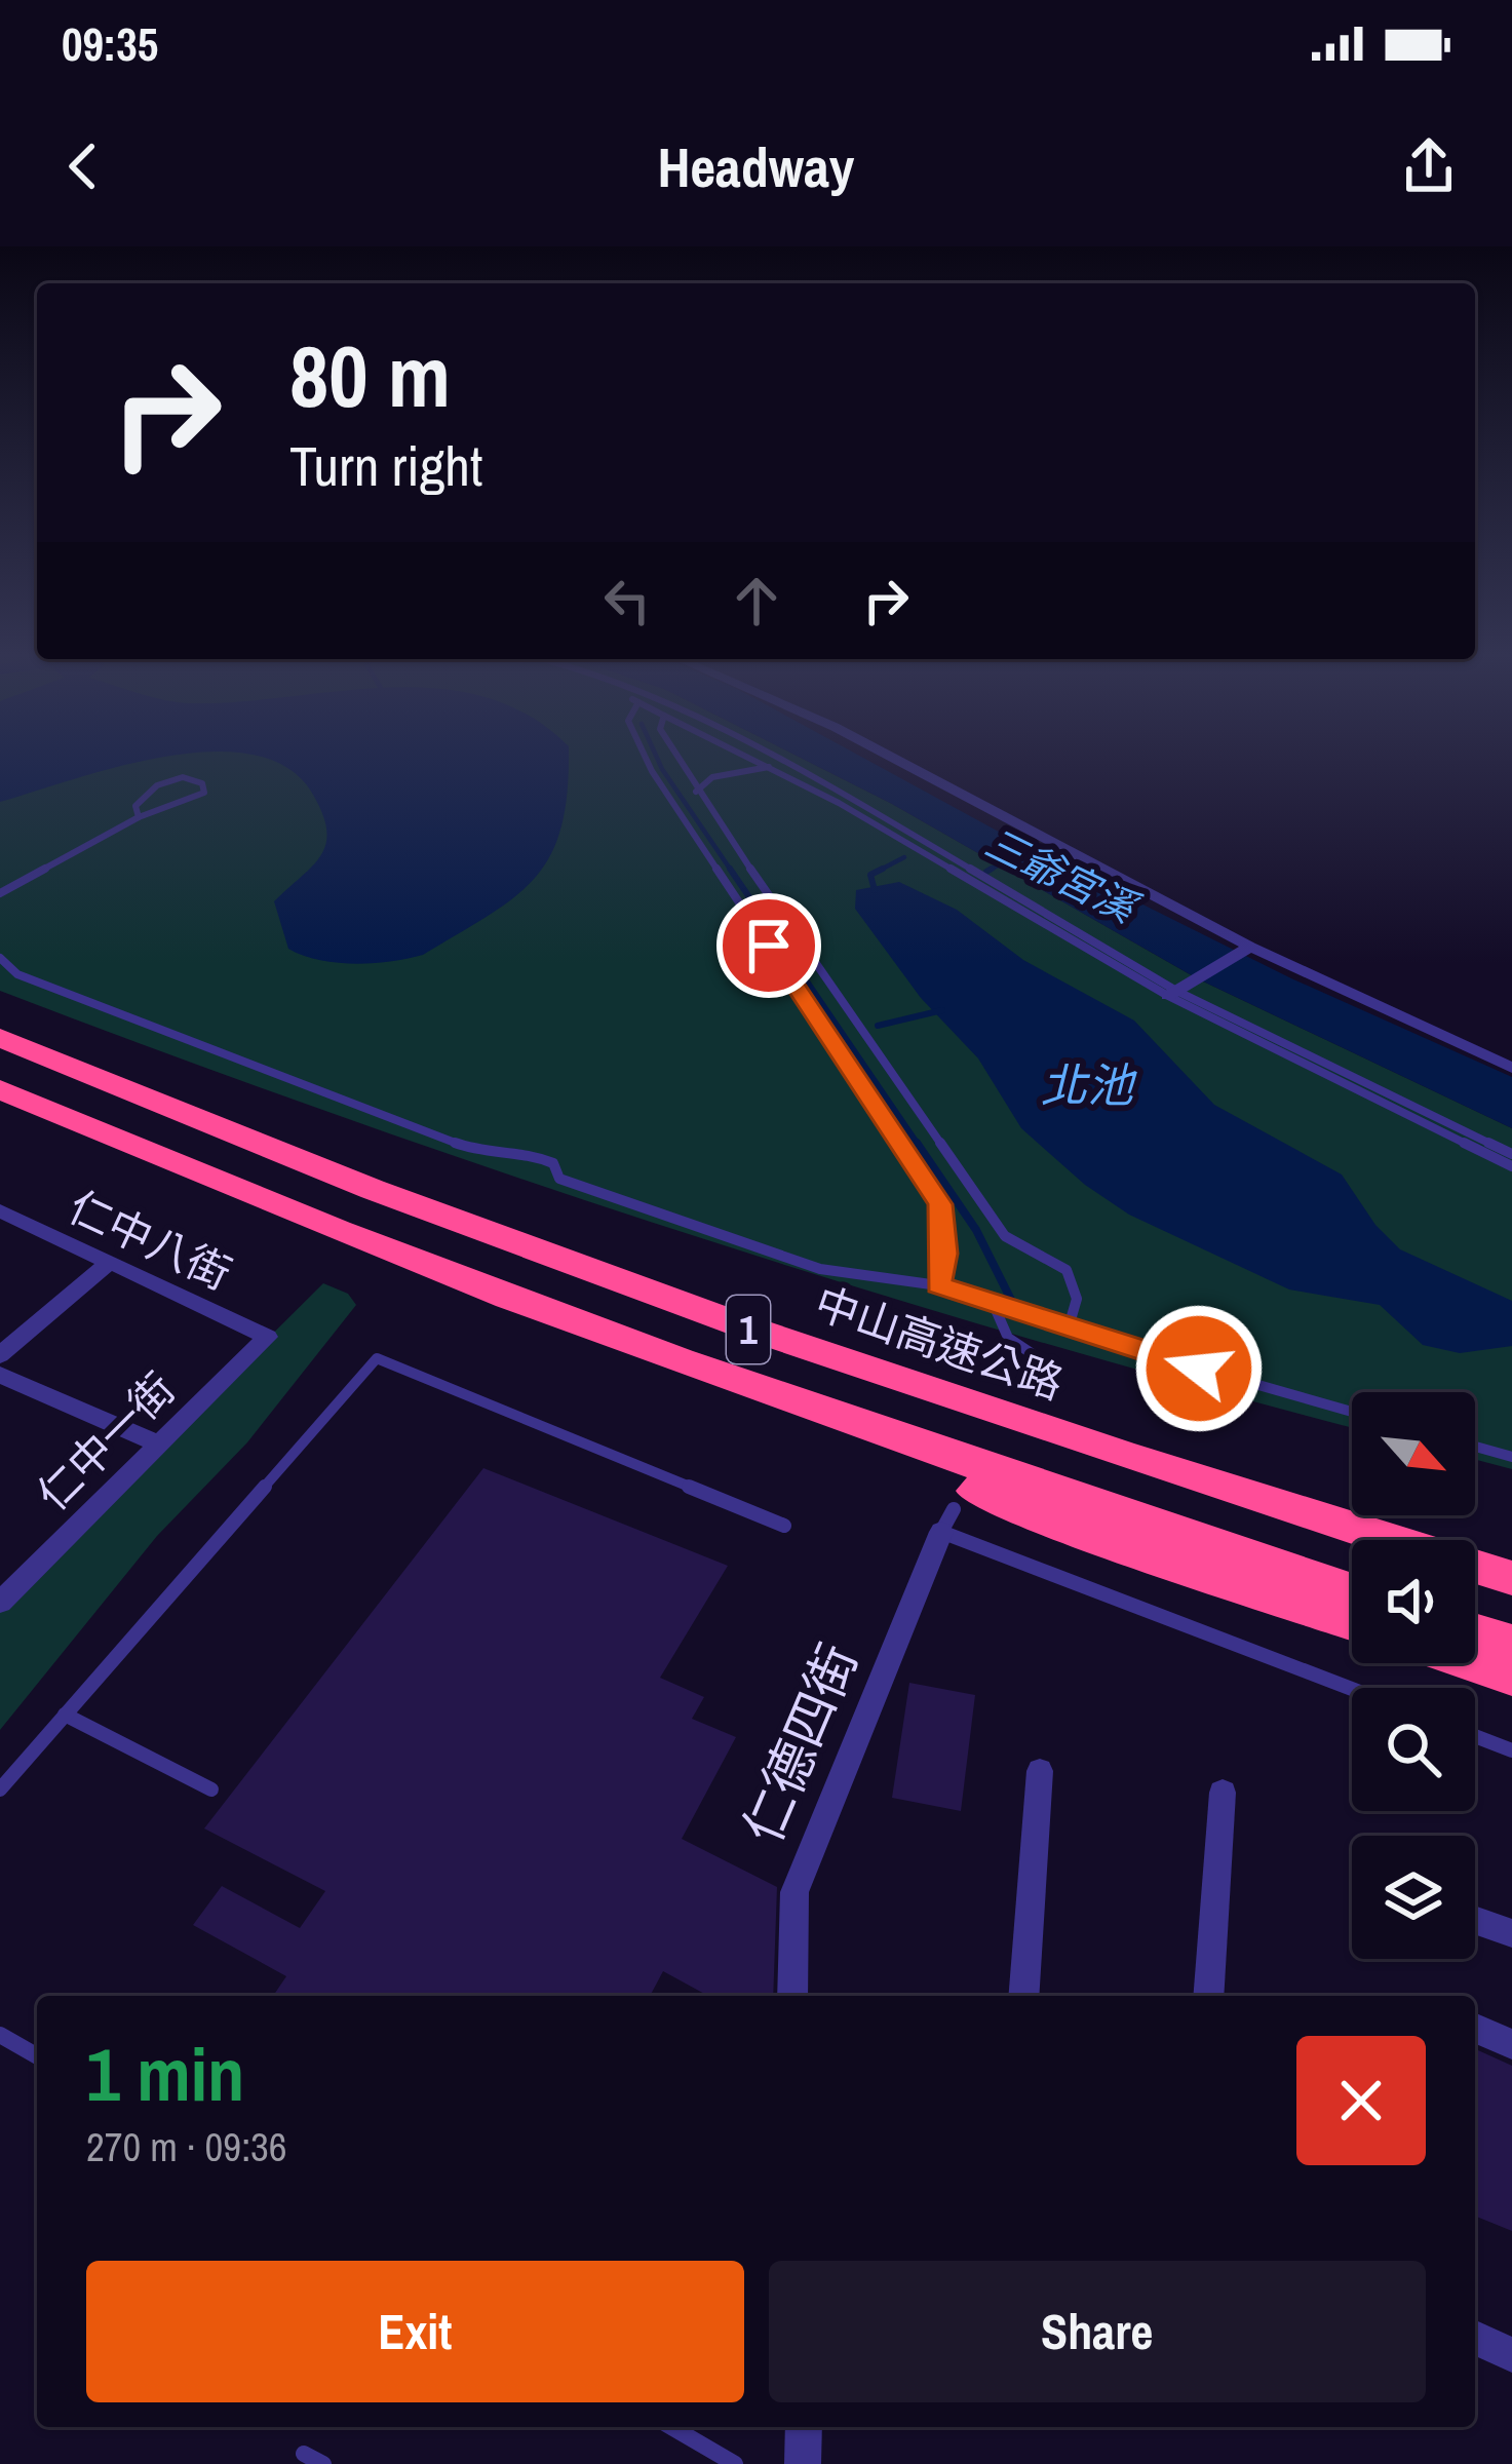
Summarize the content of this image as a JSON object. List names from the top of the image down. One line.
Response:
{"streets":{"highway":["1","中山高速公路"],"street":["仁中八街","仁中一街","仁德四街"]},"crossings":[["仁中八街","仁中一街"]],"water":["三爺宮溪","北池"],"north":"bottom right","page":{"status":"09:35","header":"Headway","turn":["80 m","Turn right"],"heading":["1 min","270 m · 09:36"],"buttons":["Exit","Share"]}}
